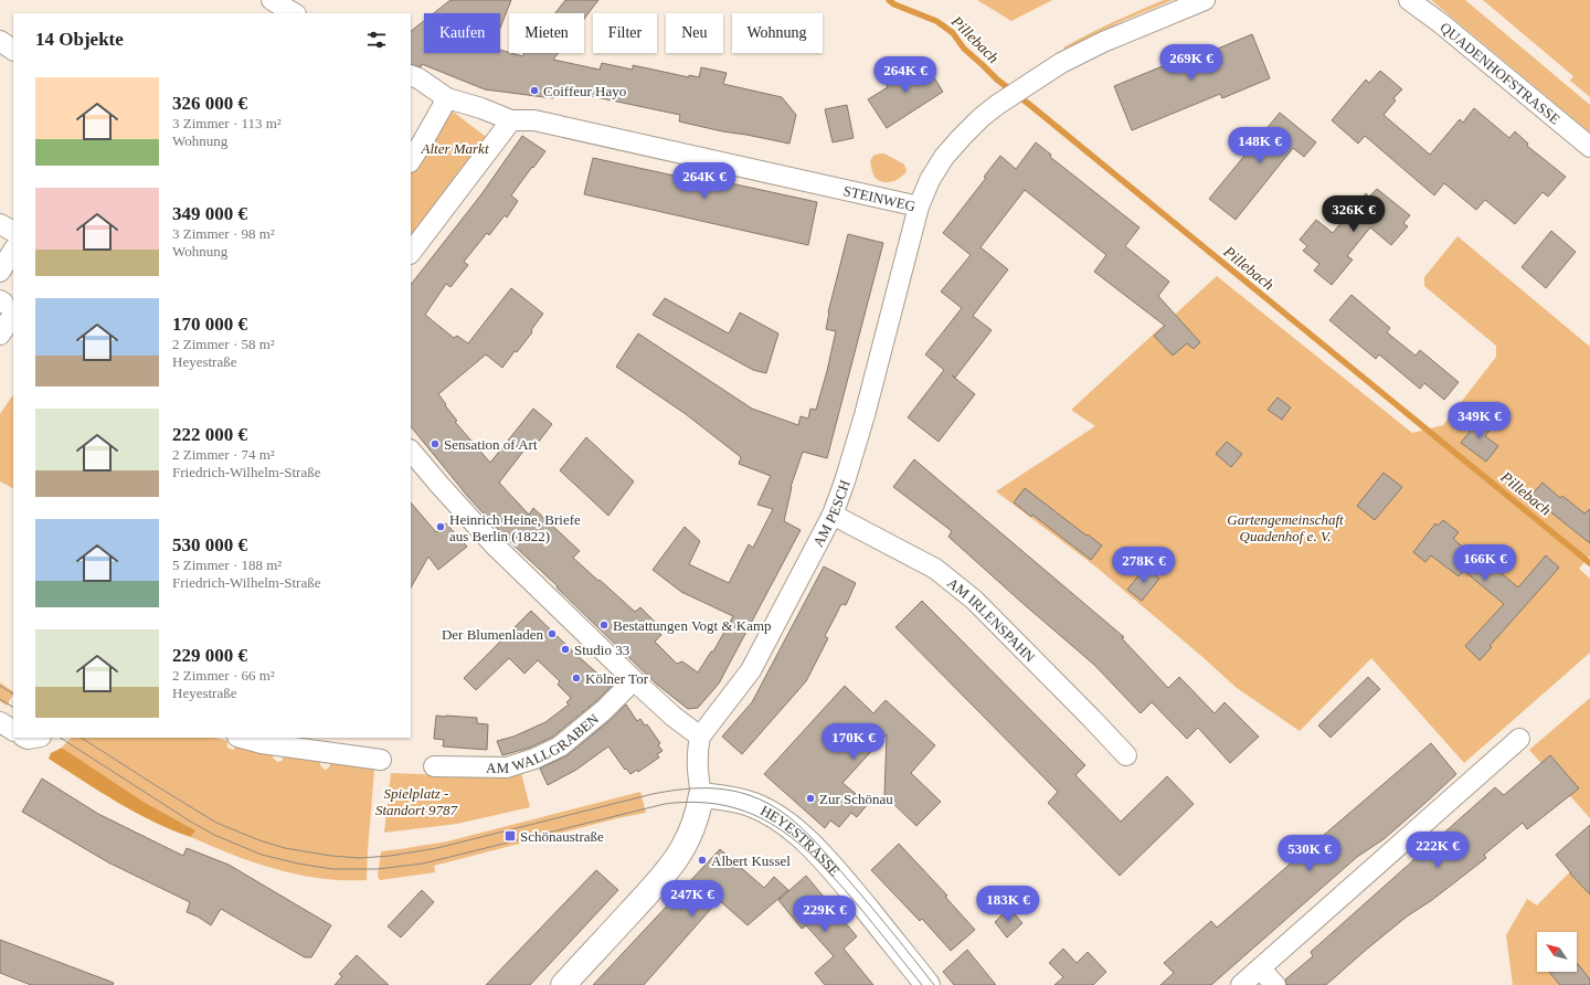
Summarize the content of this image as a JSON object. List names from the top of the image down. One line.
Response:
{"streets":{"street":["QUADENHOFSTRASSE","STEINWEG","AM PESCH","AM IRLENSPAHN","AM WALLGRABEN","HEYESTRASSE"]},"crossings":[["STEINWEG","AM PESCH"],["AM PESCH","AM IRLENSPAHN"],["AM PESCH","HEYESTRASSE"]],"water":["Pillebach"],"parks":["Alter Markt","Gartengemeinschaft Quadenhof e. V.","Spielplatz - Standort 9787"],"places":{"other":["Coiffeur Hayo","Sensation of Art","Heinrich Heine, Briefe aus Berlin (1822)","Bestattungen Vogt & Kamp","Der Blumenladen","Studio 33","Kölner Tor","Zur Schönau","Albert Kussel"],"transit":["Schönaustraße"]},"north":"top left","page":{"chip":["Kaufen","Mieten","Filter","Neu","Wohnung"],"heading":"14 Objekte","price":["269K €","264K €","148K €","264K €","326K €","349K €","166K €","278K €","170K €","222K €","530K €","247K €","183K €","229K €"],"list":[{"name":"326 000 €","note":"3 Zimmer · 113 m² · Wohnung"},{"name":"349 000 €","note":"3 Zimmer · 98 m² · Wohnung"},{"name":"170 000 €","note":"2 Zimmer · 58 m² · Heyestraße"},{"name":"222 000 €","note":"2 Zimmer · 74 m² · Friedrich-Wilhelm-Straße"},{"name":"530 000 €","note":"5 Zimmer · 188 m² · Friedrich-Wilhelm-Straße"},{"name":"229 000 €","note":"2 Zimmer · 66 m² · Heyestraße"}]}}
